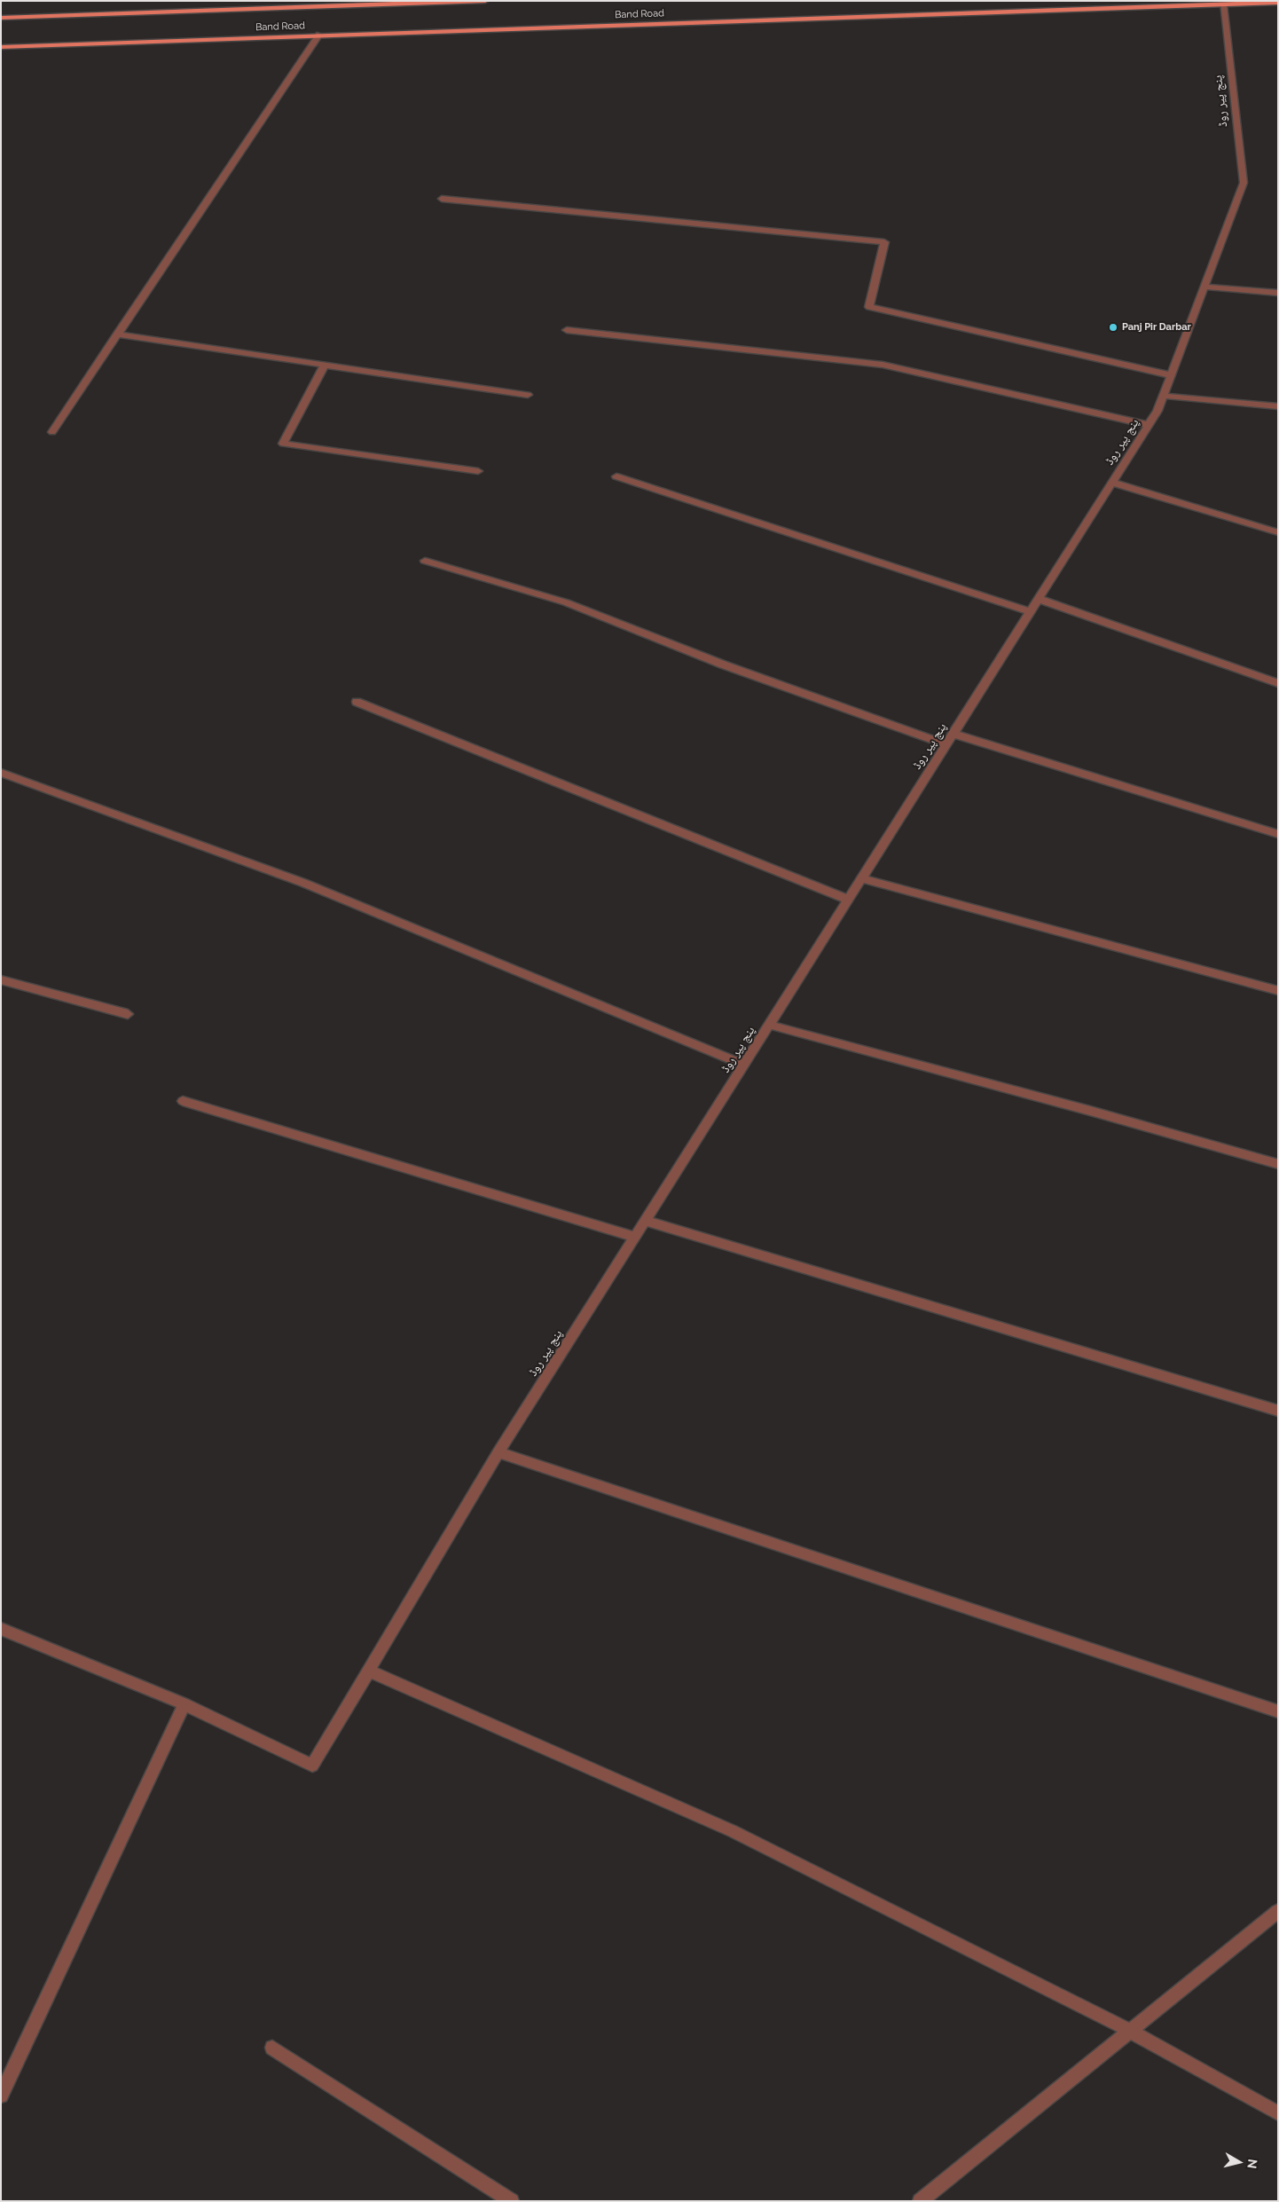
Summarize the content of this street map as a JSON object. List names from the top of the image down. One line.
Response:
{"streets":{"main road":["Band Road"],"street":["پنج پیر روڈ"]},"crossings":[["Band Road","پنج پیر روڈ"]],"places":["Panj Pir Darbar"],"north":"right"}
